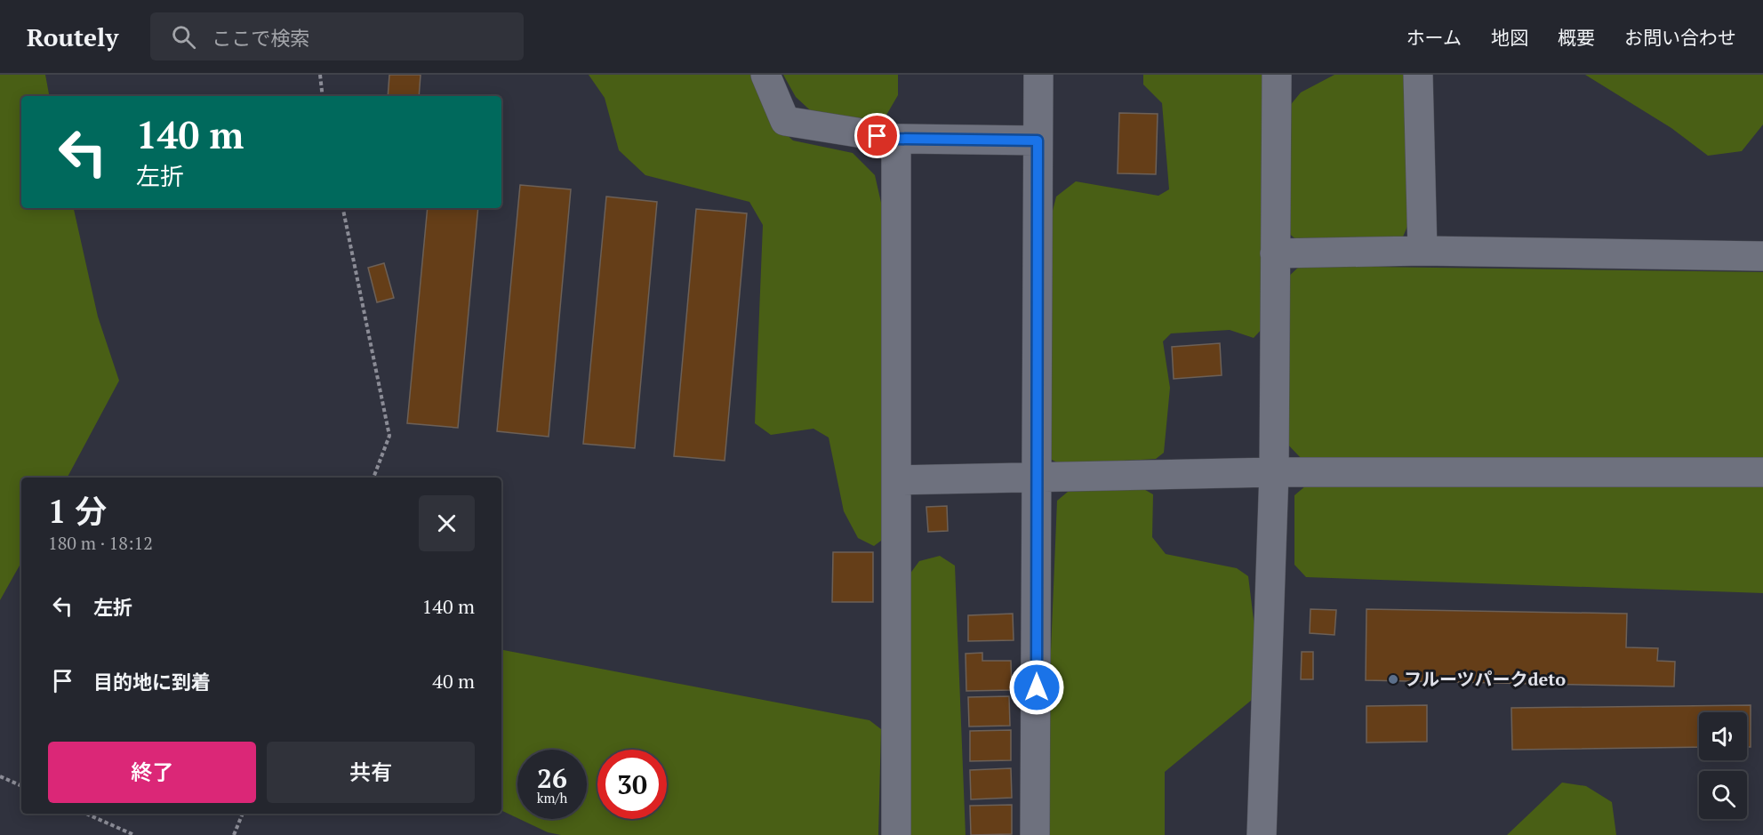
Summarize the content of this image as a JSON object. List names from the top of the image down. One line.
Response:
{"places":["フルーツパークdeto"],"page":{"header":"Routely","search":"ここで検索","nav":["ホーム","地図","概要","お問い合わせ"],"turn":["140 m","左折"],"heading":["1 分","180 m · 18:12"],"list":[{"name":"左折","value":"140 m"},{"name":"目的地に到着","value":"40 m"}],"buttons":["終了","共有"],"speed":"26 km/h","limit":"30"}}
